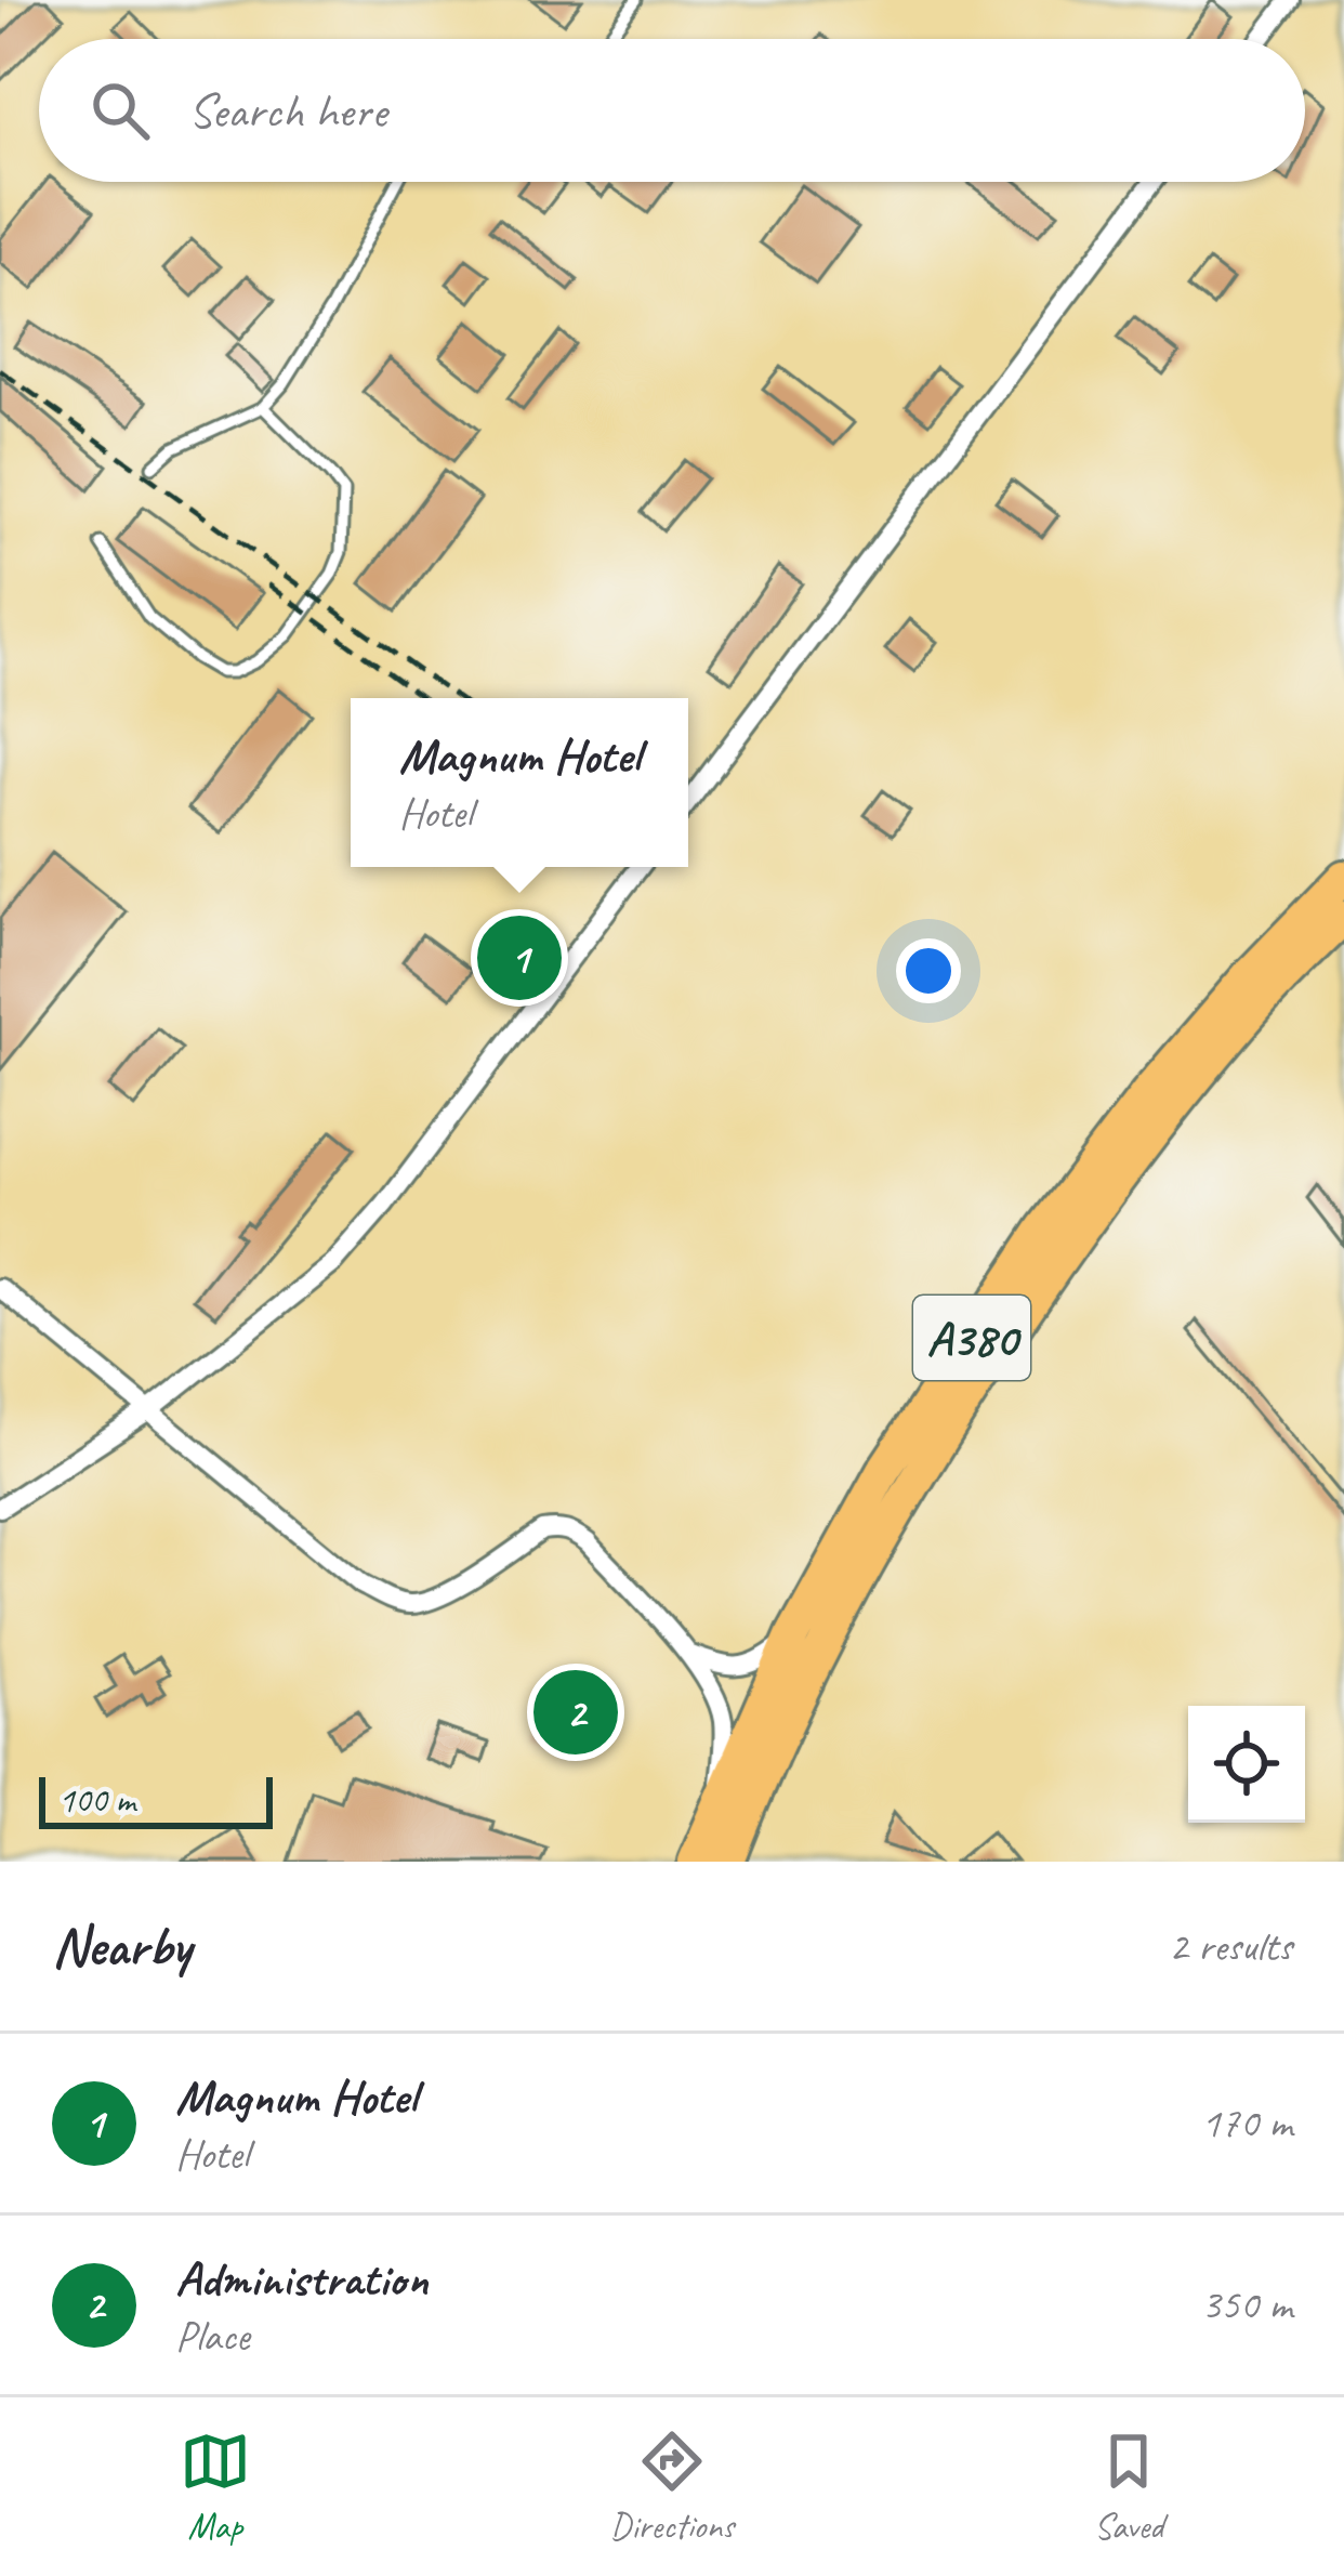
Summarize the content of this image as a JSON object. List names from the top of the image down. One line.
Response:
{"streets":{"highway":["A380"]},"scale_bar":"100 m","page":{"search":"Search here","popup":["Magnum Hotel","Hotel"],"pins":["1","2"],"scale":"100 m","heading":["Nearby","2 results"],"list":[{"mark":"1","name":"Magnum Hotel","note":"Hotel","value":"170 m"},{"mark":"2","name":"Administration","note":"Place","value":"350 m"}],"nav":["Map","Directions","Saved"]}}
